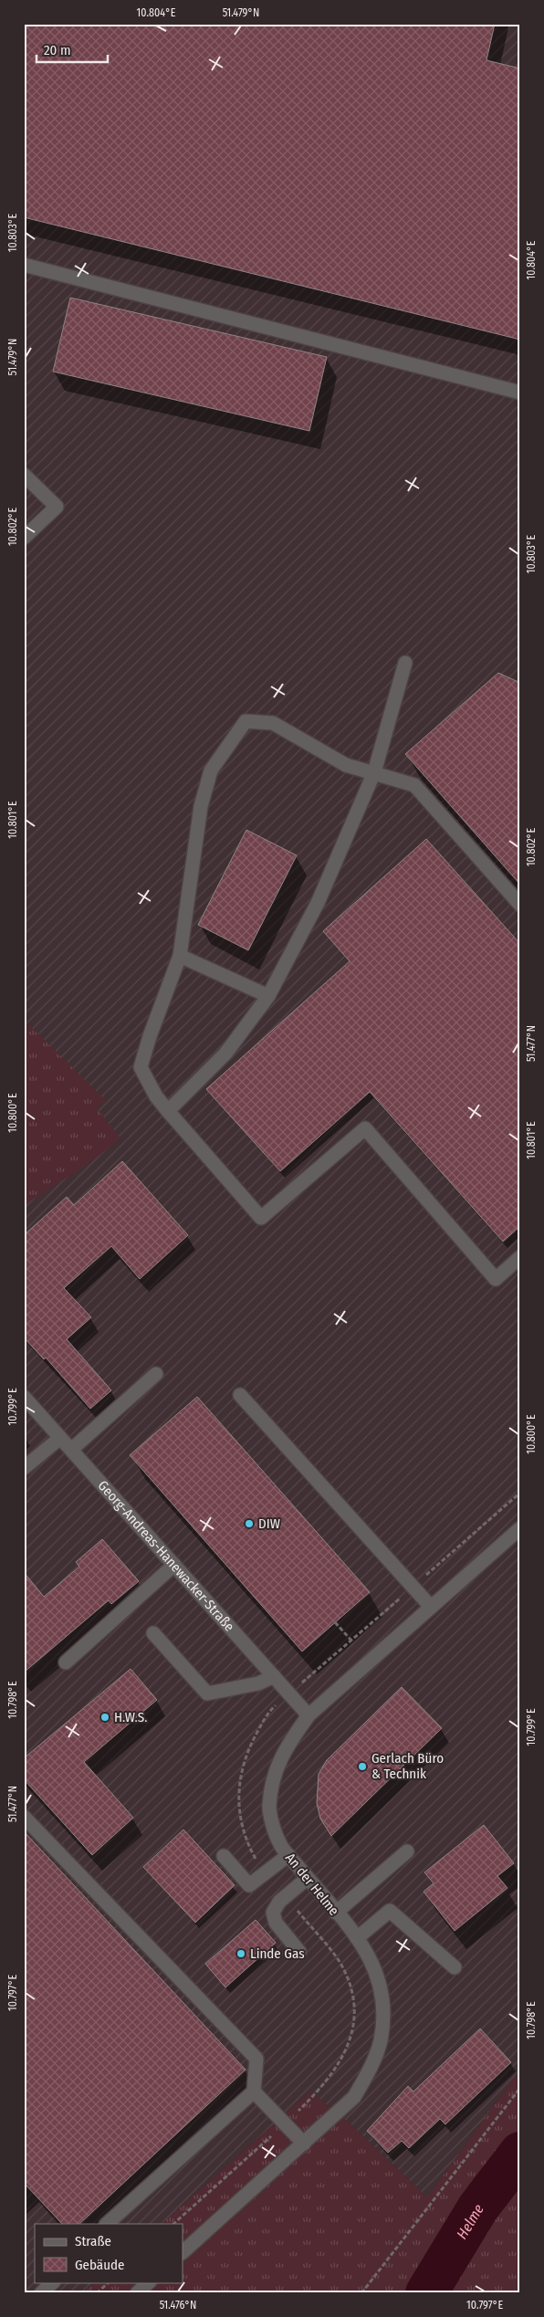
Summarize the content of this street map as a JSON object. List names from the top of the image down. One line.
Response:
{"streets":{"street":["Georg-Andreas-Hanewacker-Straße","An der Helme"]},"crossings":[["Georg-Andreas-Hanewacker-Straße","An der Helme"]],"water":["Helme"],"places":["DIW","H.W.S.","Gerlach Büro & Technik","Linde Gas"],"legend":["Straße","Gebäude"],"scale_bar":"20 m","coordinates":["10.804°E","51.479°N","10.803°E","10.802°E","10.801°E","51.477°N","10.800°E","10.799°E","10.798°E","10.797°E","51.476°N"]}
